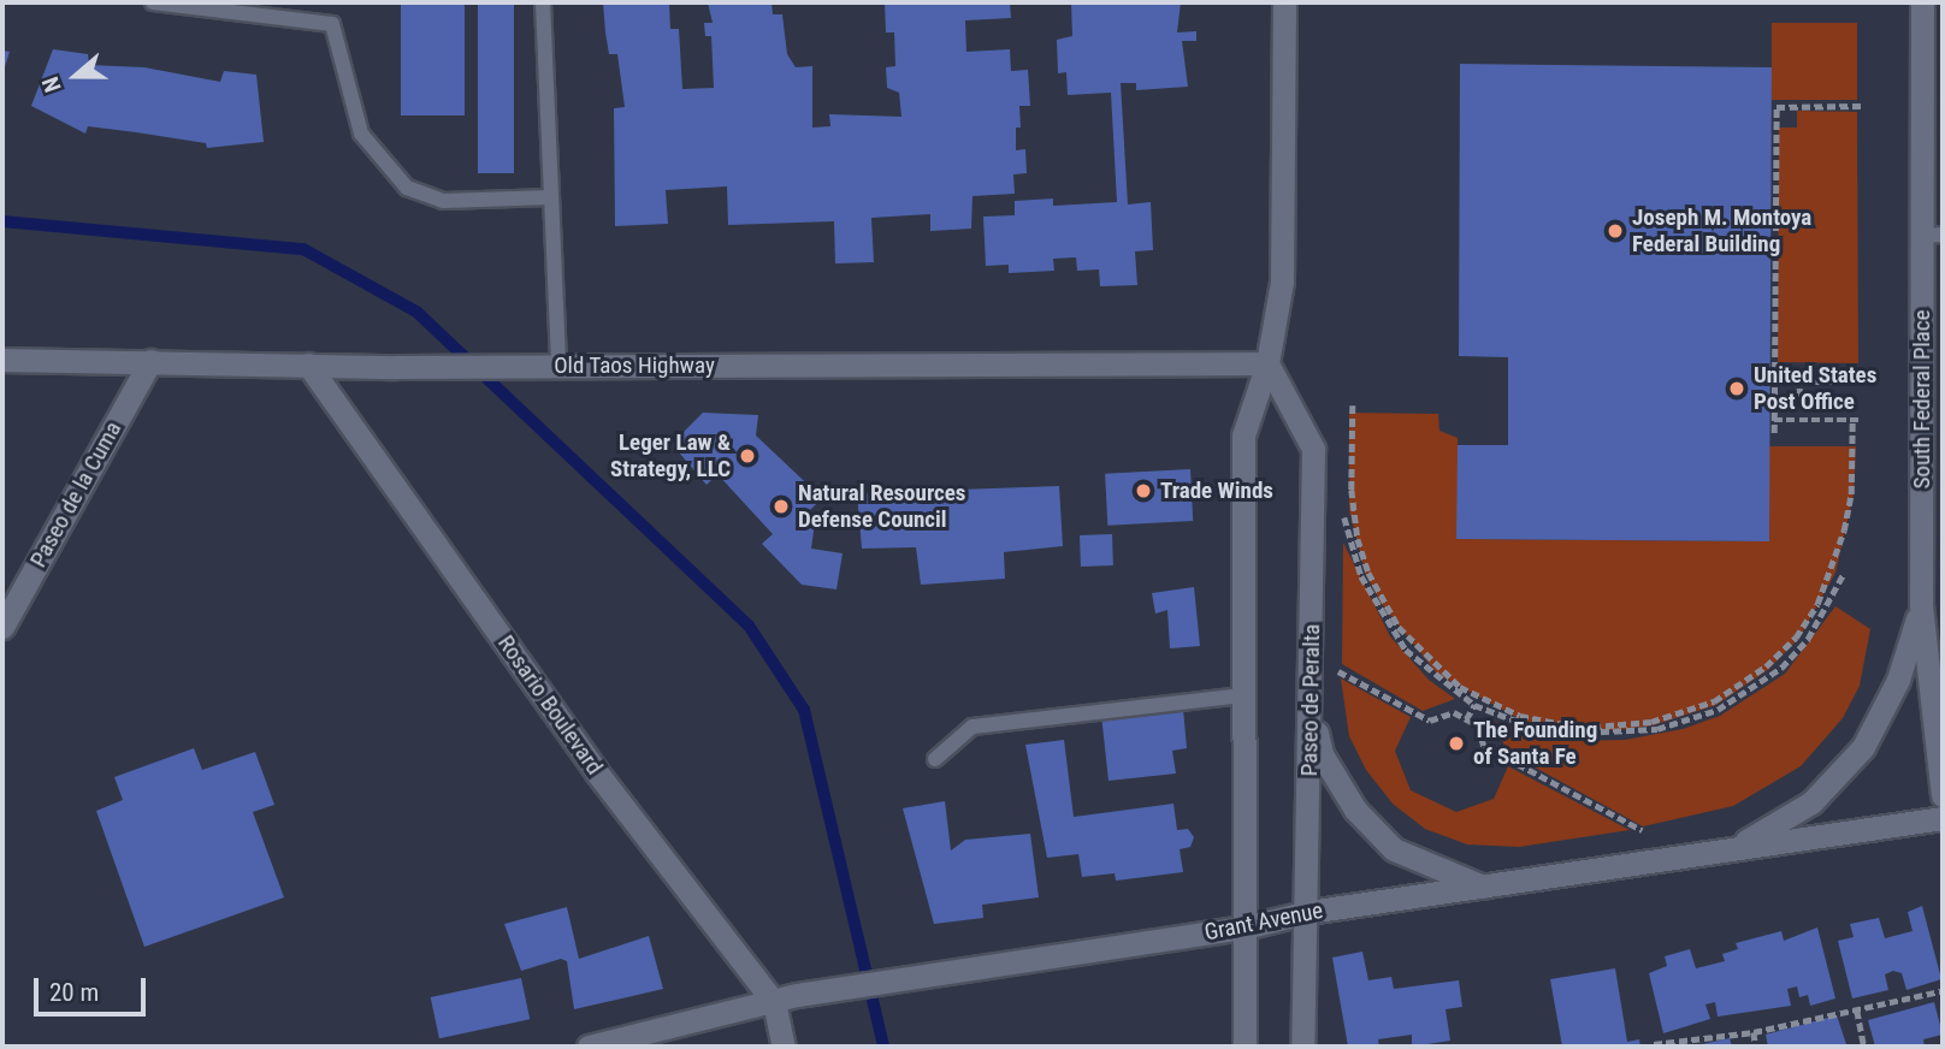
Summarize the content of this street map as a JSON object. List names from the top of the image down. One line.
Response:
{"streets":{"street":["Old Taos Highway","South Federal Place","Paseo de la Cuma","Paseo de Peralta","Rosario Boulevard","Grant Avenue"]},"crossings":[["Old Taos Highway","Paseo de la Cuma"],["Old Taos Highway","Paseo de Peralta"],["Old Taos Highway","Rosario Boulevard"],["Paseo de Peralta","Grant Avenue"],["Rosario Boulevard","Grant Avenue"]],"places":["Joseph M. Montoya Federal Building","United States Post Office","Leger Law & Strategy, LLC","Trade Winds","Natural Resources Defense Council","The Founding of Santa Fe"],"scale_bar":"20 m","north":"left"}
